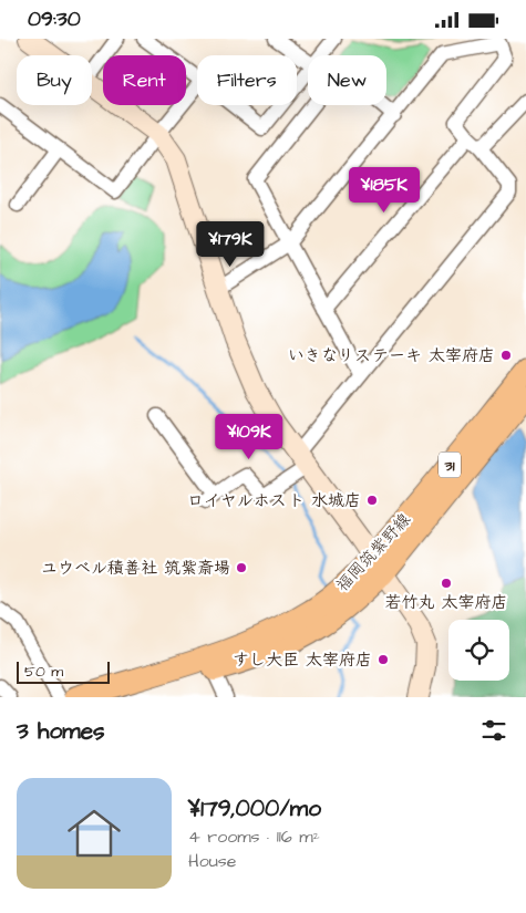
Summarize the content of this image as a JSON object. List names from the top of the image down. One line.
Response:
{"streets":{"main road":["31","福岡筑紫野線"]},"places":["いきなりステーキ 太宰府店","ロイヤルホスト 水城店","ユウベル積善社 筑紫斎場","若竹丸 太宰府店","すし大臣 太宰府店"],"scale_bar":"50 m","page":{"status":"09:30","chip":["Buy","Rent","Filters","New"],"price":["¥185K","¥179K","¥109K"],"scale":"50 m","heading":"3 homes","list":[{"name":"¥179,000/mo","note":"4 rooms · 116 m² · House"}]}}
